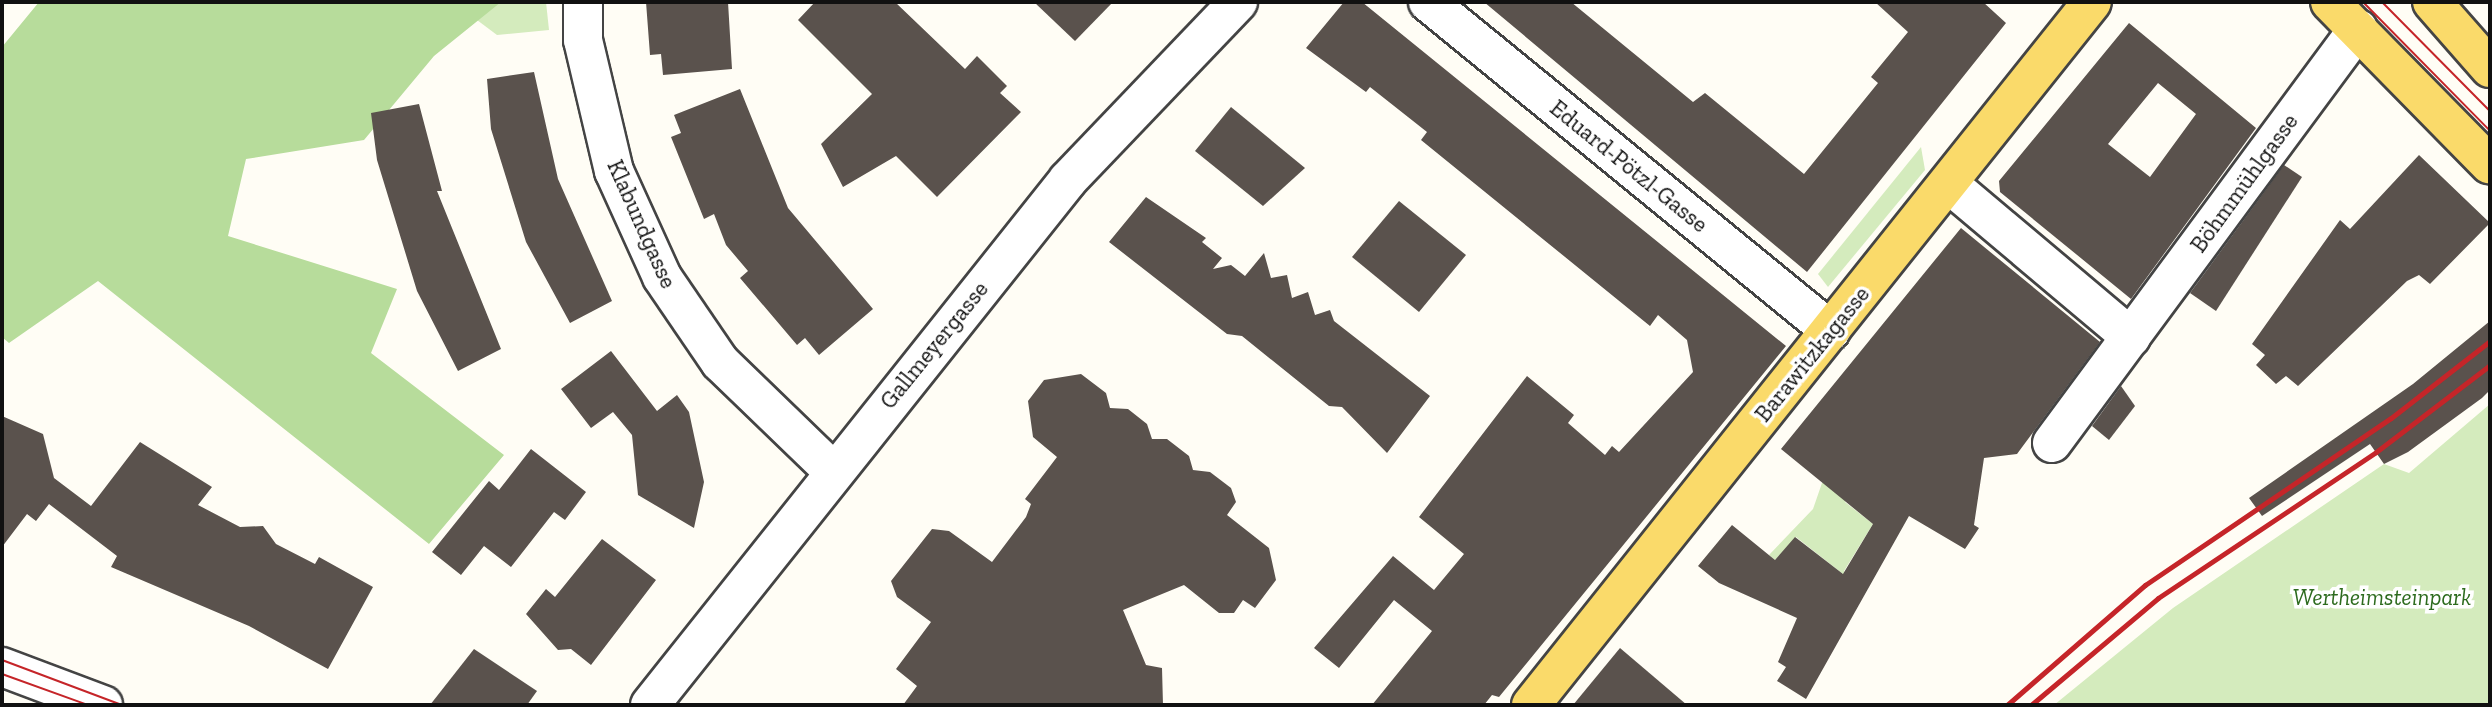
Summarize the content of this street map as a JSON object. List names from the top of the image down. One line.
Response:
{"streets":{"main road":["Barawitzkagasse"],"street":["Eduard-Pötzl-Gasse","Böhmmühlgasse","Klabundgasse","Gallmeyergasse"]},"crossings":[["Eduard-Pötzl-Gasse","Barawitzkagasse"],["Klabundgasse","Gallmeyergasse"]],"parks":["Wertheimsteinpark"]}
